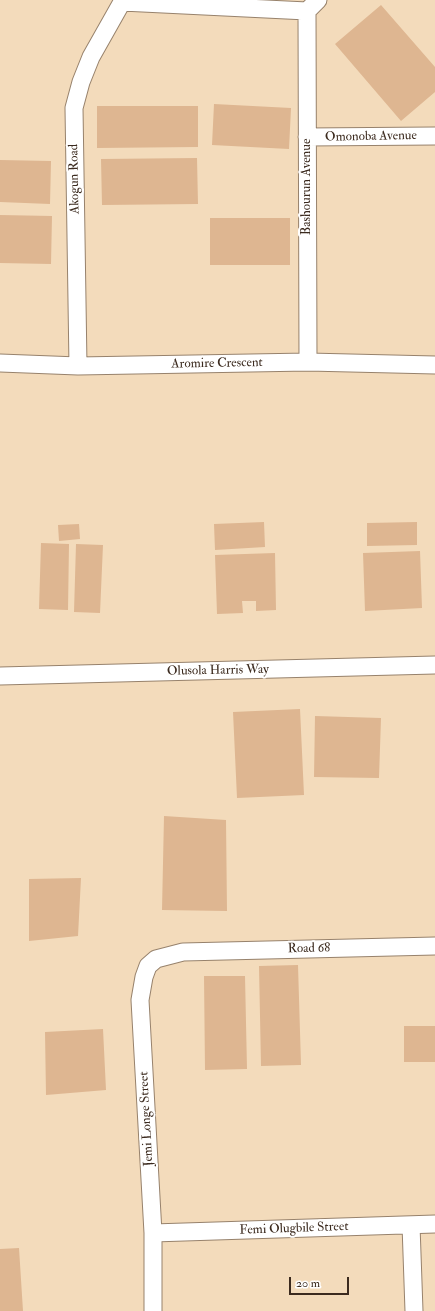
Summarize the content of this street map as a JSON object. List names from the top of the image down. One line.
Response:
{"streets":{"street":["Omonoba Avenue","Akogun Road","Bashourun Avenue","Aromire Crescent","Olusola Harris Way","Road 68","Jemi Longe Street","Femi Olugbile Street"]},"crossings":[["Omonoba Avenue","Bashourun Avenue"],["Akogun Road","Aromire Crescent"],["Bashourun Avenue","Aromire Crescent"],["Road 68","Jemi Longe Street"],["Jemi Longe Street","Femi Olugbile Street"]],"scale_bar":"20 m"}
